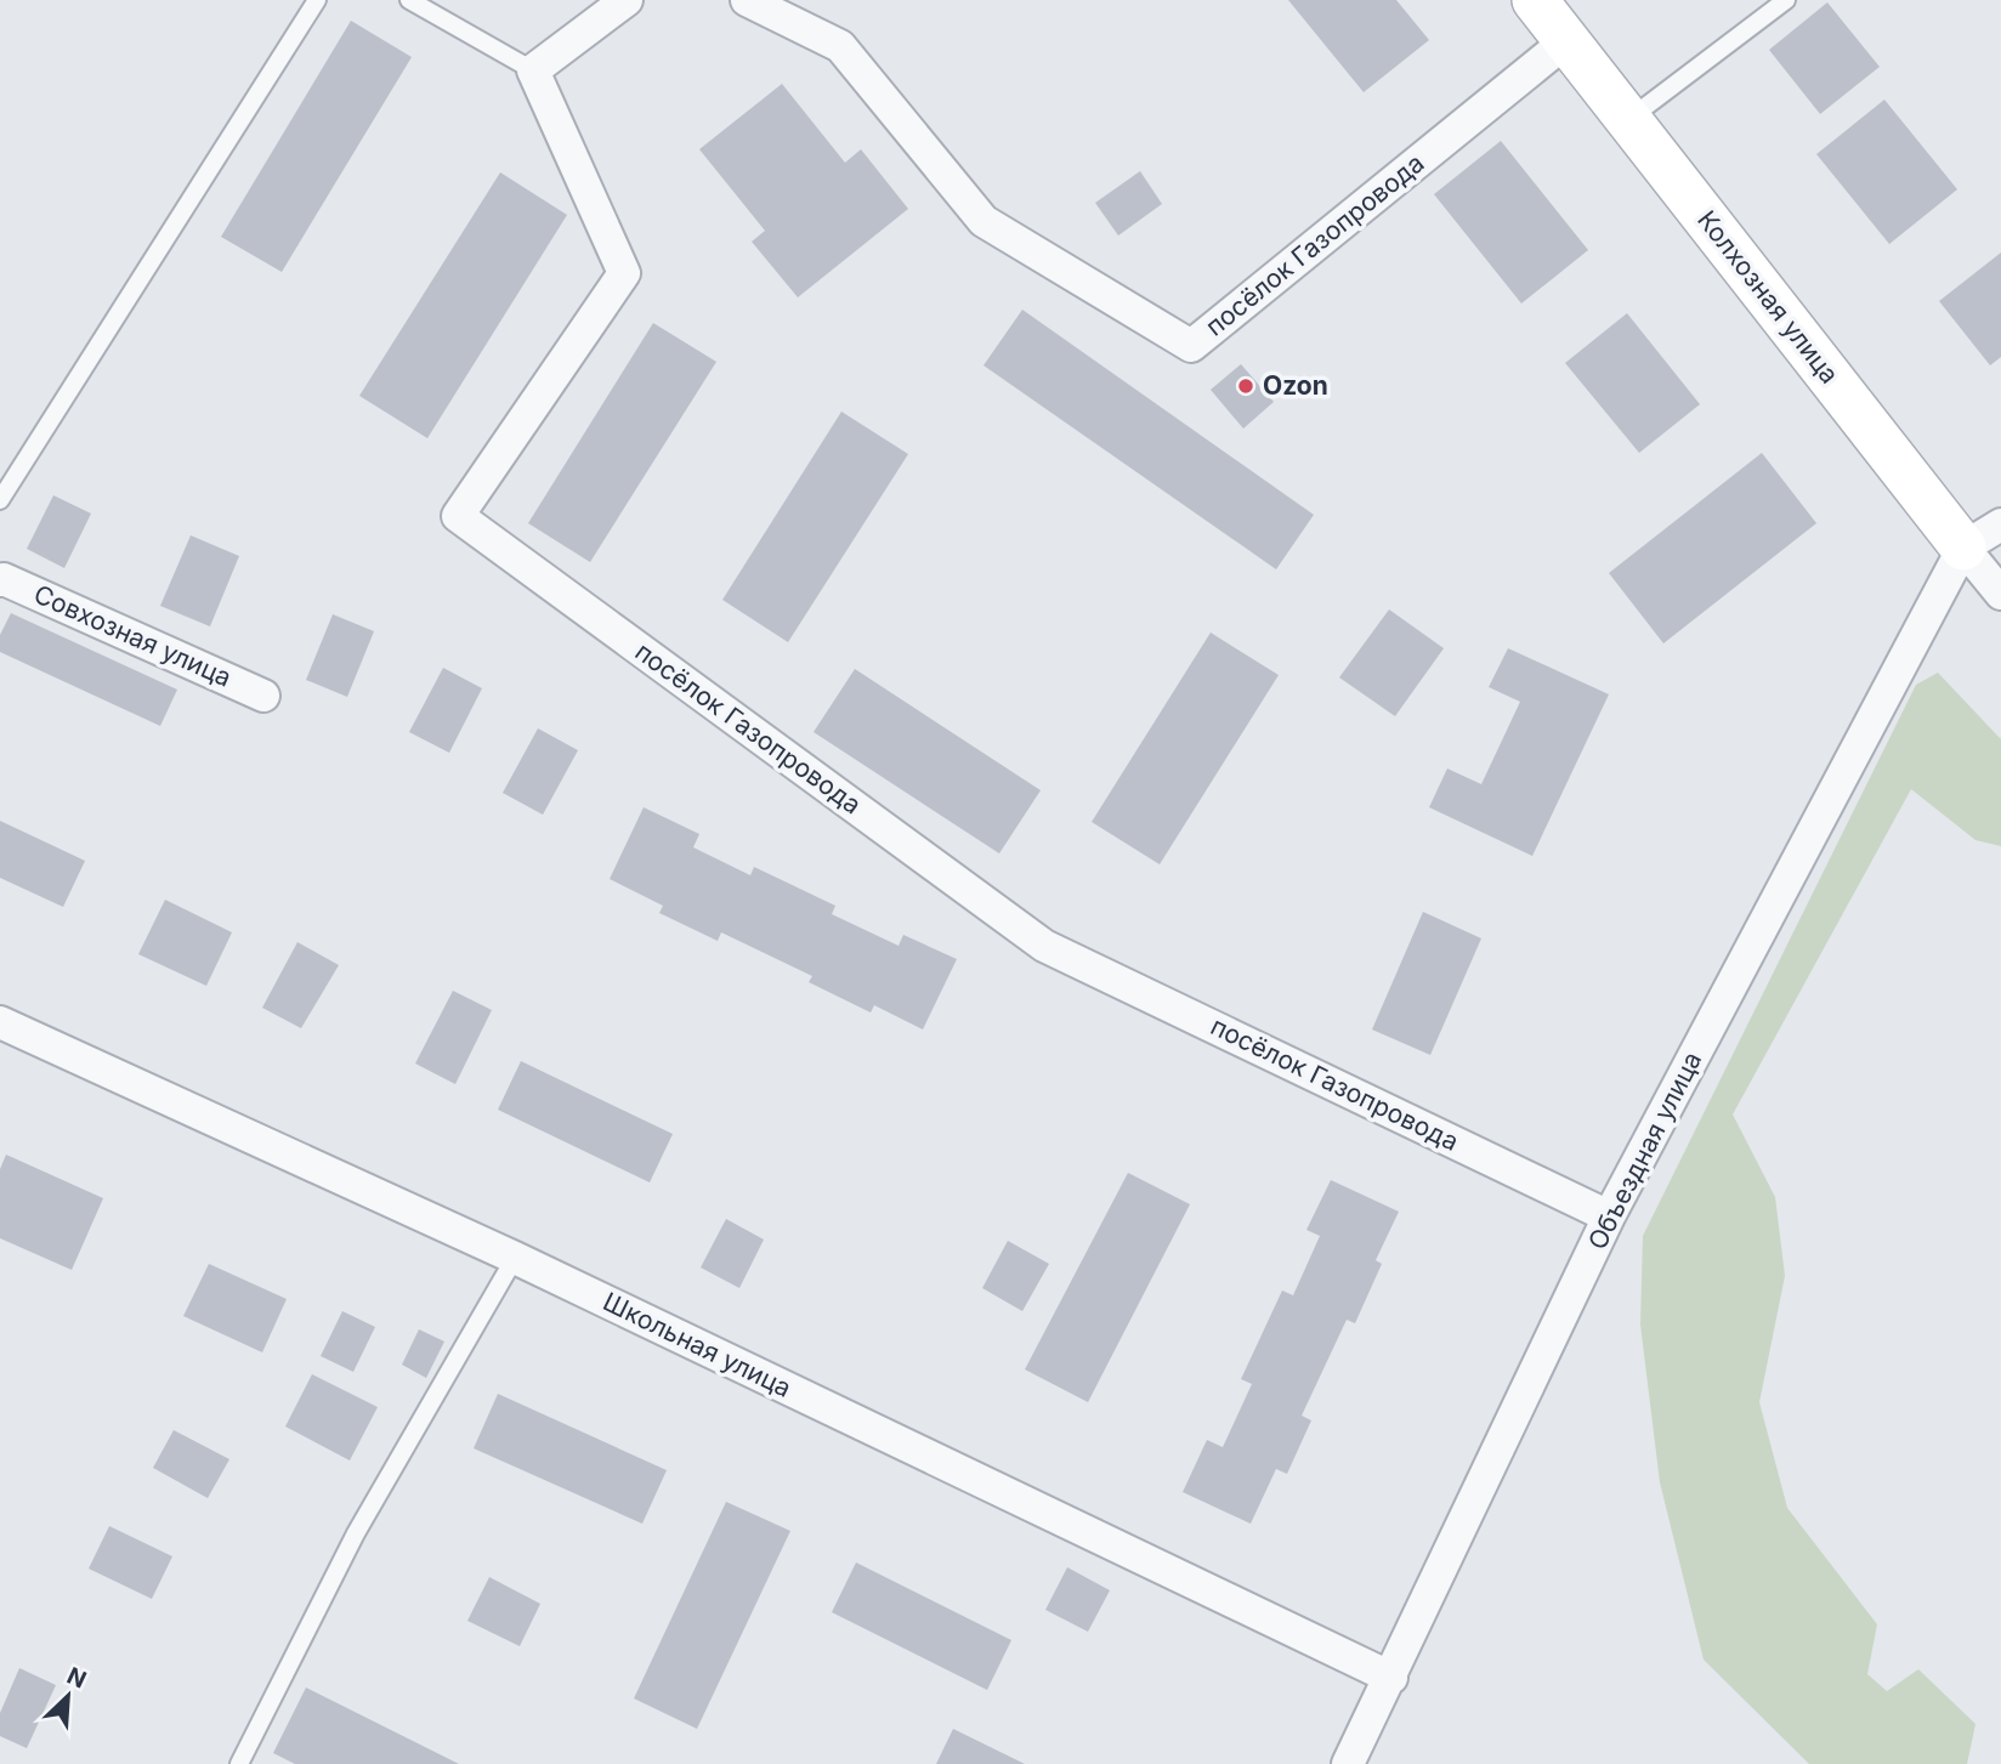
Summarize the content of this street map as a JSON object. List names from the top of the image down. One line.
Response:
{"streets":{"main road":["Колхозная улица"],"street":["посёлок Газопровода","Совхозная улица","Объездная улица","Школьная улица"]},"crossings":[["посёлок Газопровода","Колхозная улица"],["посёлок Газопровода","Объездная улица"],["Колхозная улица","Объездная улица"],["Объездная улица","Школьная улица"]],"places":["Ozon"],"north":"top right"}
